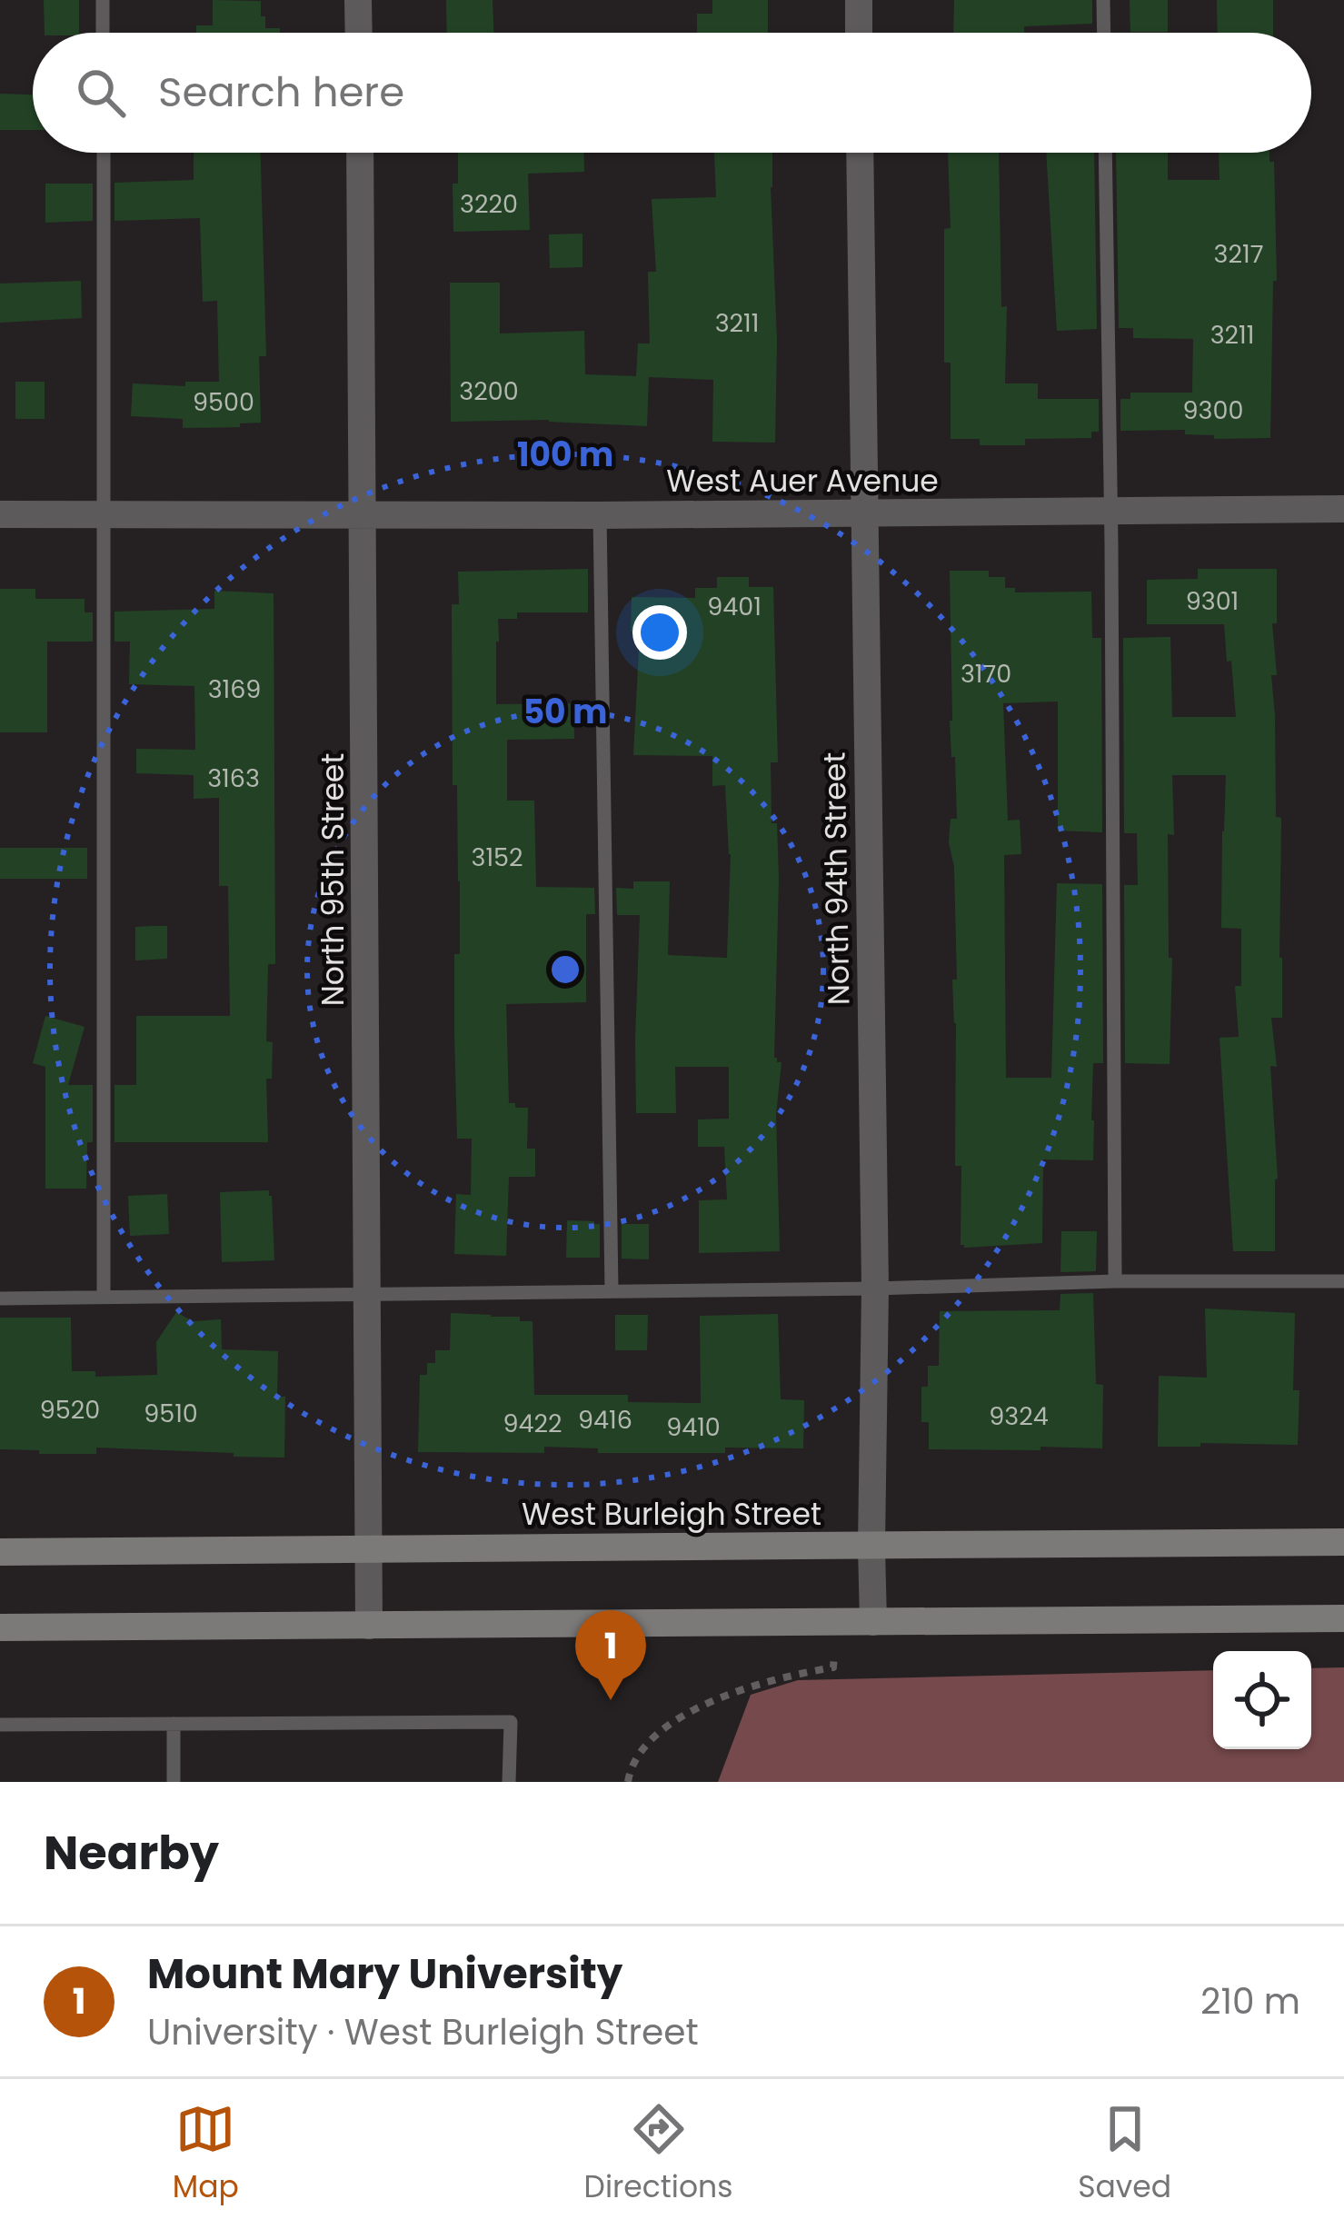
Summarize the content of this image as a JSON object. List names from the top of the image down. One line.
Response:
{"streets":{"main road":["West Burleigh Street"],"street":["West Auer Avenue","North 94th Street","North 95th Street"]},"crossings":[["West Auer Avenue","North 94th Street"],["West Auer Avenue","North 95th Street"],["North 94th Street","West Burleigh Street"],["North 95th Street","West Burleigh Street"]],"house_numbers":["3220","3217","3211","3211","3200","9500","9300","9301","9401","3170","3169","3163","3152","9520","9510","9324","9416","9422","9410"],"page":{"search":"Search here","pins":"1","heading":"Nearby","list":[{"mark":"1","name":"Mount Mary University","note":"University · West Burleigh Street","value":"210 m"}],"nav":["Map","Directions","Saved"]},"rings":["100 m","50 m"]}
